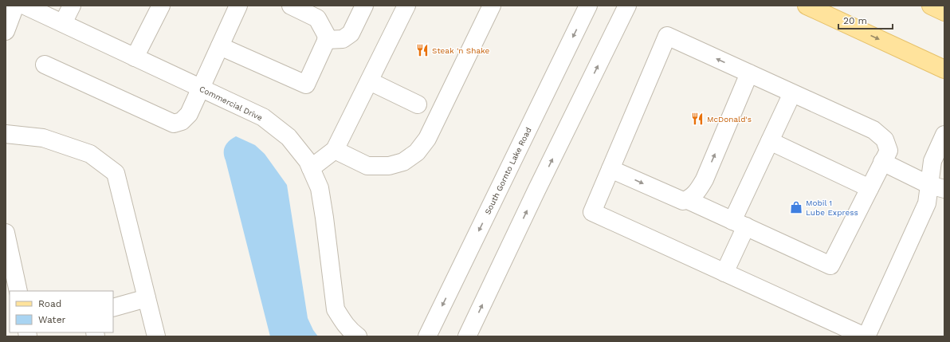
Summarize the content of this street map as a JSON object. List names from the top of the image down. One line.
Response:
{"streets":{"street":["Commercial Drive","South Gornto Lake Road"]},"places":{"restaurant":["Steak 'n Shake","McDonald's"],"shop":["Mobil 1 Lube Express"]},"legend":["Road","Water"],"scale_bar":"20 m"}
